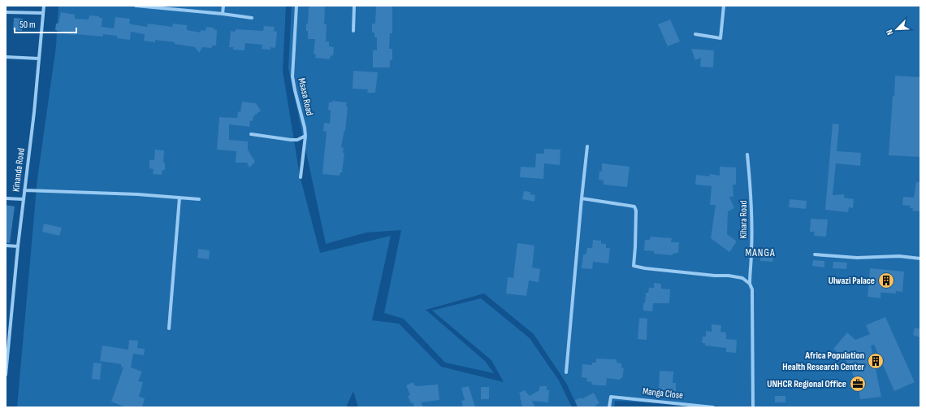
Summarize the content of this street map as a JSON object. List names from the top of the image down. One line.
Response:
{"streets":{"street":["Msasa Road","Kinanda Road","Kihara Road","Manga Close"]},"districts":["MANGA"],"places":{"building":["Ulwazi Palace","Africa Population Health Research Center"],"office":["UNHCR Regional Office"]},"scale_bar":"50 m","north":"bottom left"}
